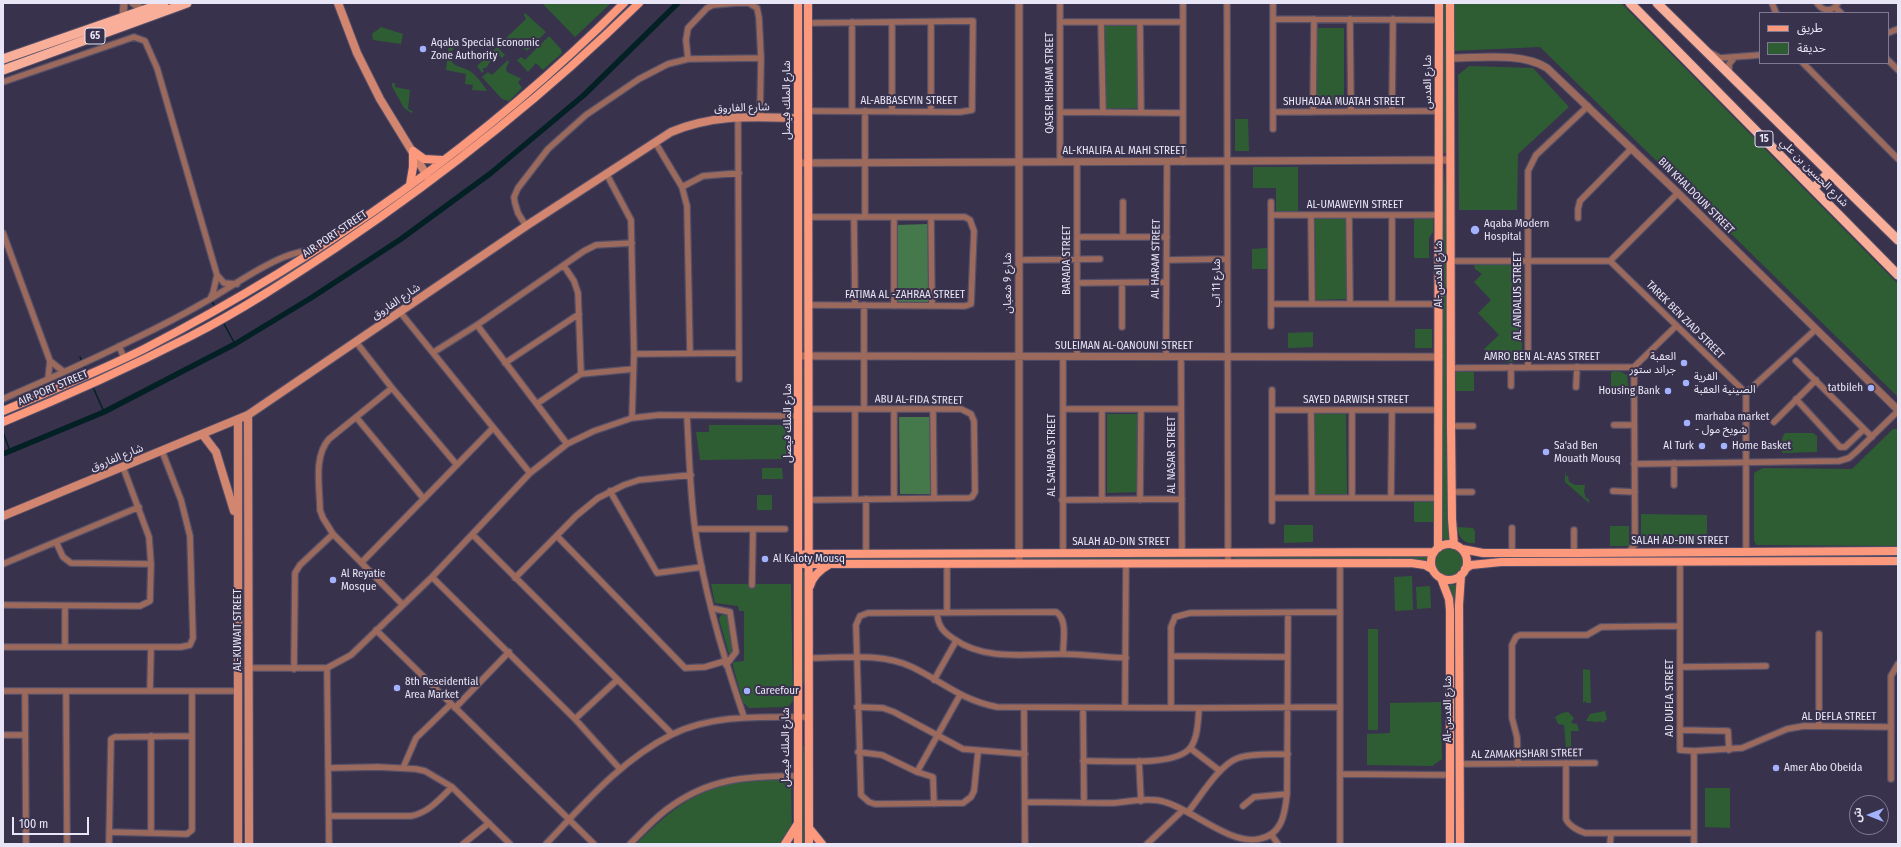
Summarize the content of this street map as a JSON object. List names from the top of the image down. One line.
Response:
{"streets":{"highway":["65","15","شارع الحسين بن علي"],"main road":["شارع القدس","شارع الملك فيصل","شارع الفاروق","AIR PORT STREET","Al-شارع القدس","SALAH AD-DIN STREET","AL-KUWAIT STREET"],"street":["QASER HISHAM STREET","AL-ABBASEYIN STREET","SHUHADAA MUATAH STREET","AL-KHALIFA AL MAHI STREET","BIN KHALDOUN STREET","AL-UMAWEYIN STREET","AL HARAM STREET","BARADA STREET","شارع 9 شعبان","شارع 11 آب","FATIMA AL -ZAHRAA STREET","AL ANDALUS STREET","TAREK BEN ZIAD STREET","SULEIMAN AL-QANOUNI STREET","AMRO BEN AL-A'AS STREET","ABU AL-FIDA STREET","SAYED DARWISH STREET","AL SAHABA STREET","AL NASAR STREET","AD DUFLA STREET","AL DEFLA STREET","AL ZAMAKHSHARI STREET"]},"crossings":[["شارع القدس","SHUHADAA MUATAH STREET"],["شارع القدس","AL-KHALIFA AL MAHI STREET"],["شارع القدس","Al-شارع القدس"],["QASER HISHAM STREET","AL-KHALIFA AL MAHI STREET"],["شارع الملك فيصل","AL-ABBASEYIN STREET"],["شارع الملك فيصل","شارع الفاروق"],["شارع الملك فيصل","AL-KHALIFA AL MAHI STREET"],["شارع الملك فيصل","FATIMA AL -ZAHRAA STREET"],["شارع الملك فيصل","SULEIMAN AL-QANOUNI STREET"],["شارع الملك فيصل","ABU AL-FIDA STREET"],["شارع الملك فيصل","SALAH AD-DIN STREET"],["شارع الفاروق","AL-KUWAIT STREET"],["AL-KHALIFA AL MAHI STREET","AL HARAM STREET"],["AL-KHALIFA AL MAHI STREET","BARADA STREET"],["AL-KHALIFA AL MAHI STREET","Al-شارع القدس"],["AL-KHALIFA AL MAHI STREET","شارع 9 شعبان"],["AL-KHALIFA AL MAHI STREET","شارع 11 آب"],["BIN KHALDOUN STREET","Al-شارع القدس"],["BIN KHALDOUN STREET","AL ANDALUS STREET"],["AL-UMAWEYIN STREET","Al-شارع القدس"],["AL HARAM STREET","SULEIMAN AL-QANOUNI STREET"],["BARADA STREET","SULEIMAN AL-QANOUNI STREET"],["Al-شارع القدس","SULEIMAN AL-QANOUNI STREET"],["Al-شارع القدس","AMRO BEN AL-A'AS STREET"],["Al-شارع القدس","SAYED DARWISH STREET"],["Al-شارع القدس","SALAH AD-DIN STREET"],["Al-شارع القدس","AL ZAMAKHSHARI STREET"],["شارع 9 شعبان","SULEIMAN AL-QANOUNI STREET"],["شارع 9 شعبان","SALAH AD-DIN STREET"],["شارع 11 آب","SULEIMAN AL-QANOUNI STREET"],["شارع 11 آب","SALAH AD-DIN STREET"],["AL ANDALUS STREET","AMRO BEN AL-A'AS STREET"],["SULEIMAN AL-QANOUNI STREET","AL SAHABA STREET"],["SULEIMAN AL-QANOUNI STREET","AL NASAR STREET"],["AL SAHABA STREET","SALAH AD-DIN STREET"],["AL NASAR STREET","SALAH AD-DIN STREET"],["SALAH AD-DIN STREET","AD DUFLA STREET"],["AD DUFLA STREET","AL DEFLA STREET"]],"places":["Aqaba Special Economic Zone Authority","Aqaba Modern Hospital","العقبة جراند ستور","القرية الصينية العقبة","tatbileh","Housing Bank","marhaba market - شويخ مول","Al Turk","Home Basket","Sa'ad Ben Mouath Mousq","Al Kaloty Mousq","Al Reyatie Mosque","8th Reseidential Area Market","Careefour","Amer Abo Obeida"],"legend":["طريق","حديقة"],"scale_bar":"100 m","north":"left"}
